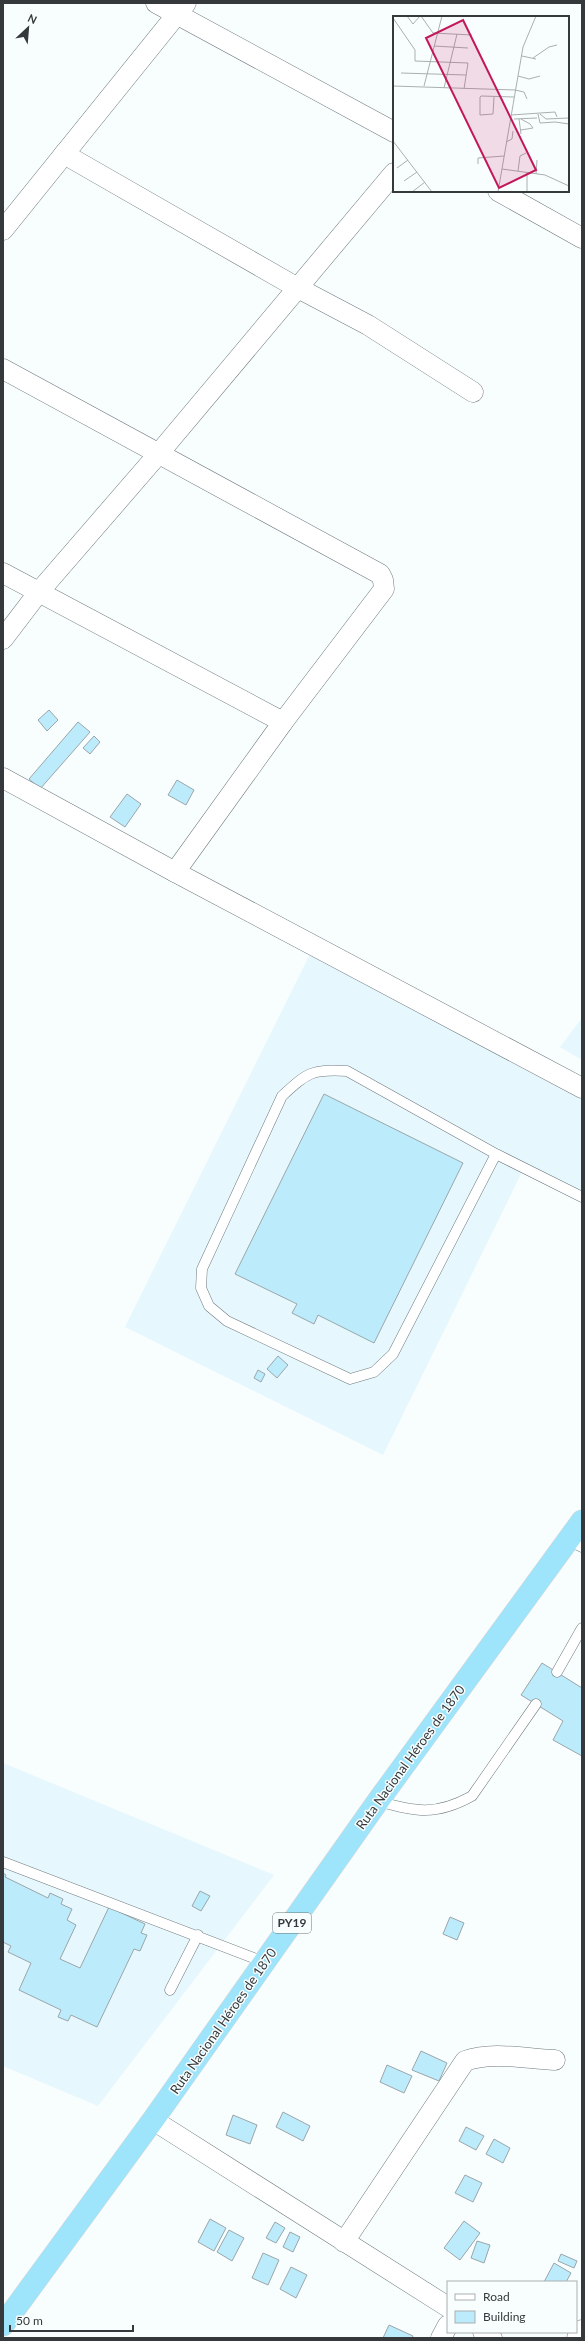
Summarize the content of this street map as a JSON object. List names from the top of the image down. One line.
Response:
{"streets":{"highway":["Ruta Nacional Héroes de 1870","PY19"]},"legend":["Road","Building"],"scale_bar":"50 m","north":"top right"}
